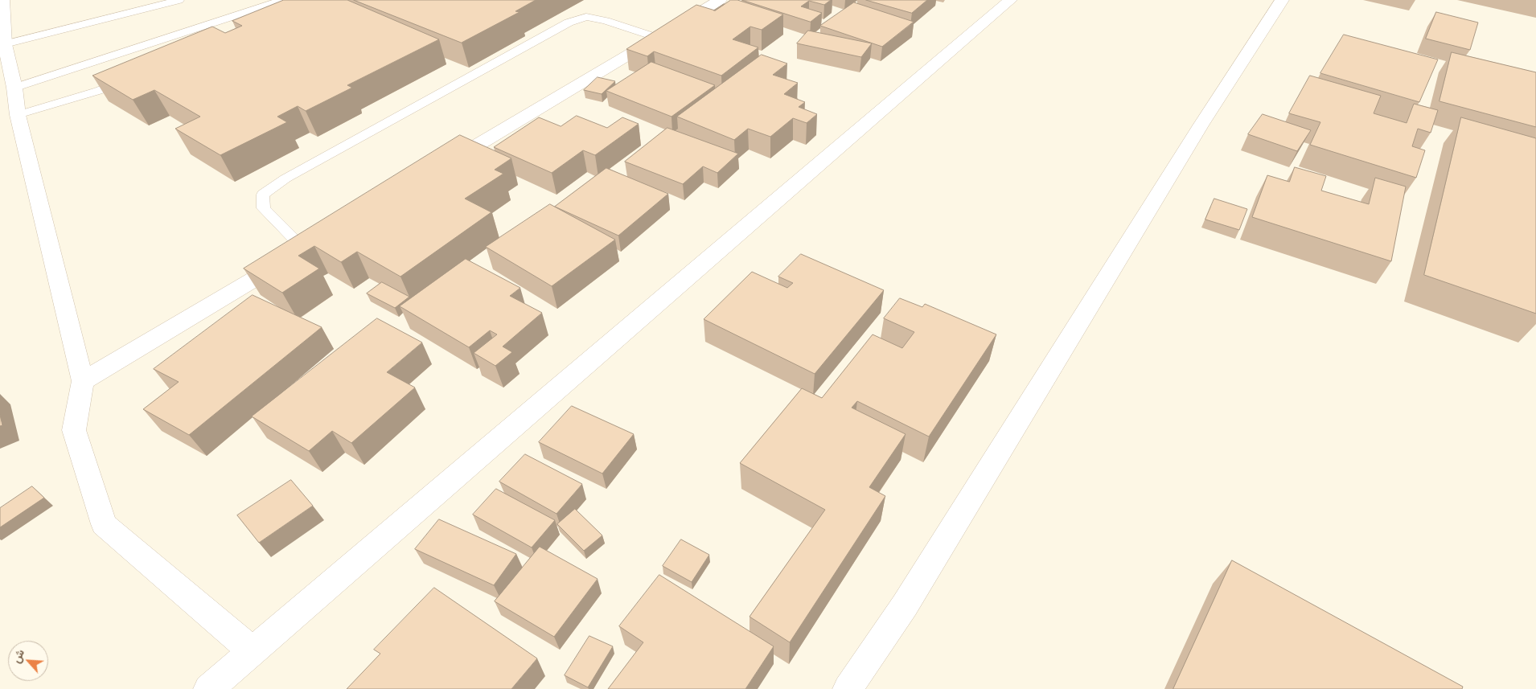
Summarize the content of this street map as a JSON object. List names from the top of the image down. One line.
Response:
{"north":"top left"}
